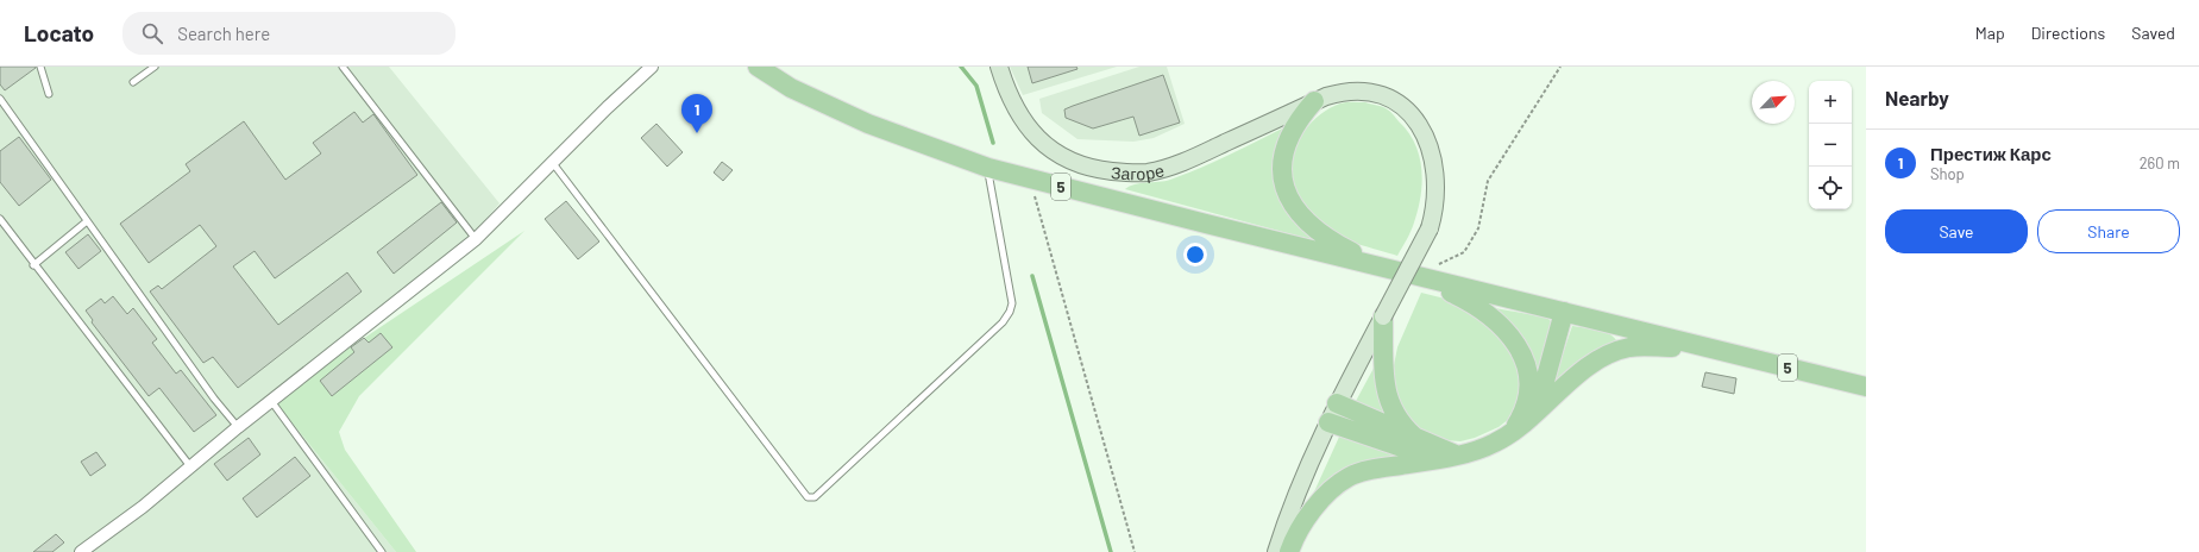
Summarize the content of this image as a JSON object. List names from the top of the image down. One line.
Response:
{"streets":{"main road":["Загоре","5"]},"north":"top right","page":{"header":"Locato","search":"Search here","nav":["Map","Directions","Saved"],"heading":"Nearby","map_buttons":["+","−"],"pins":"1","list":[{"mark":"1","name":"Престиж Карс","note":"Shop","value":"260 m"}],"buttons":["Save","Share"]}}
